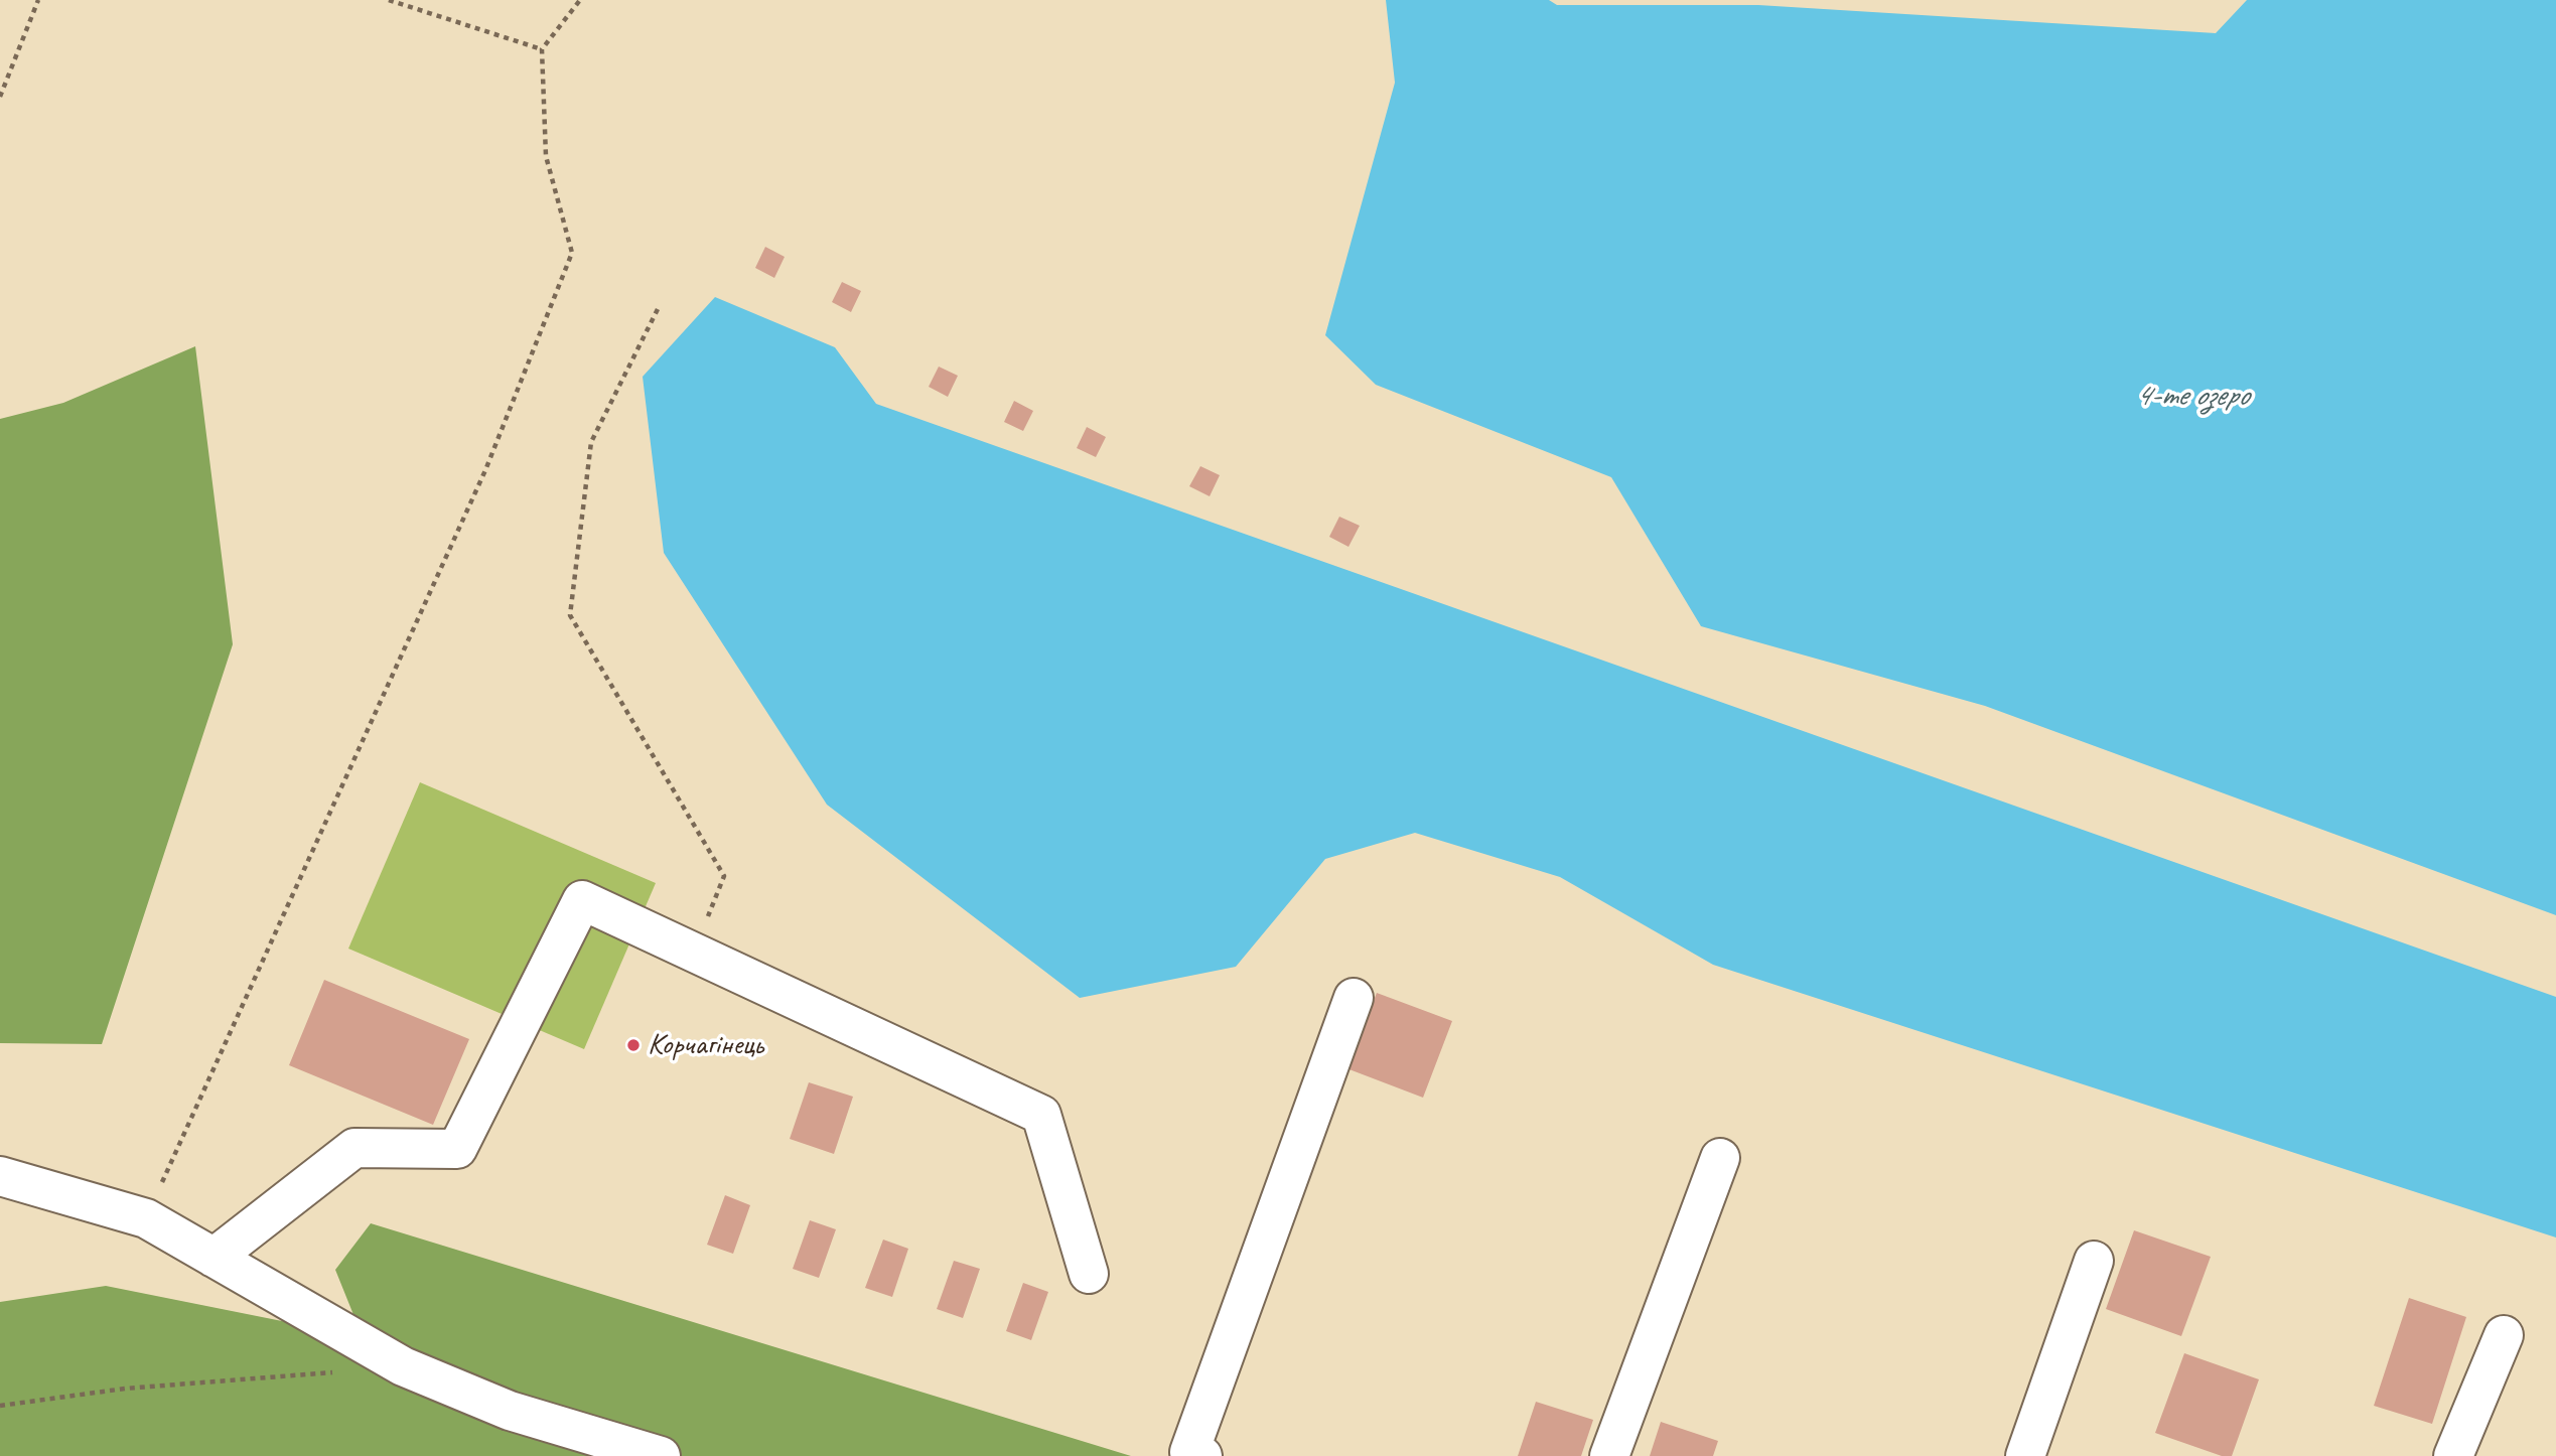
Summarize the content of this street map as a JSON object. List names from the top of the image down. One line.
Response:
{"water":["4-те озеро"],"places":["Корчагінець"]}
